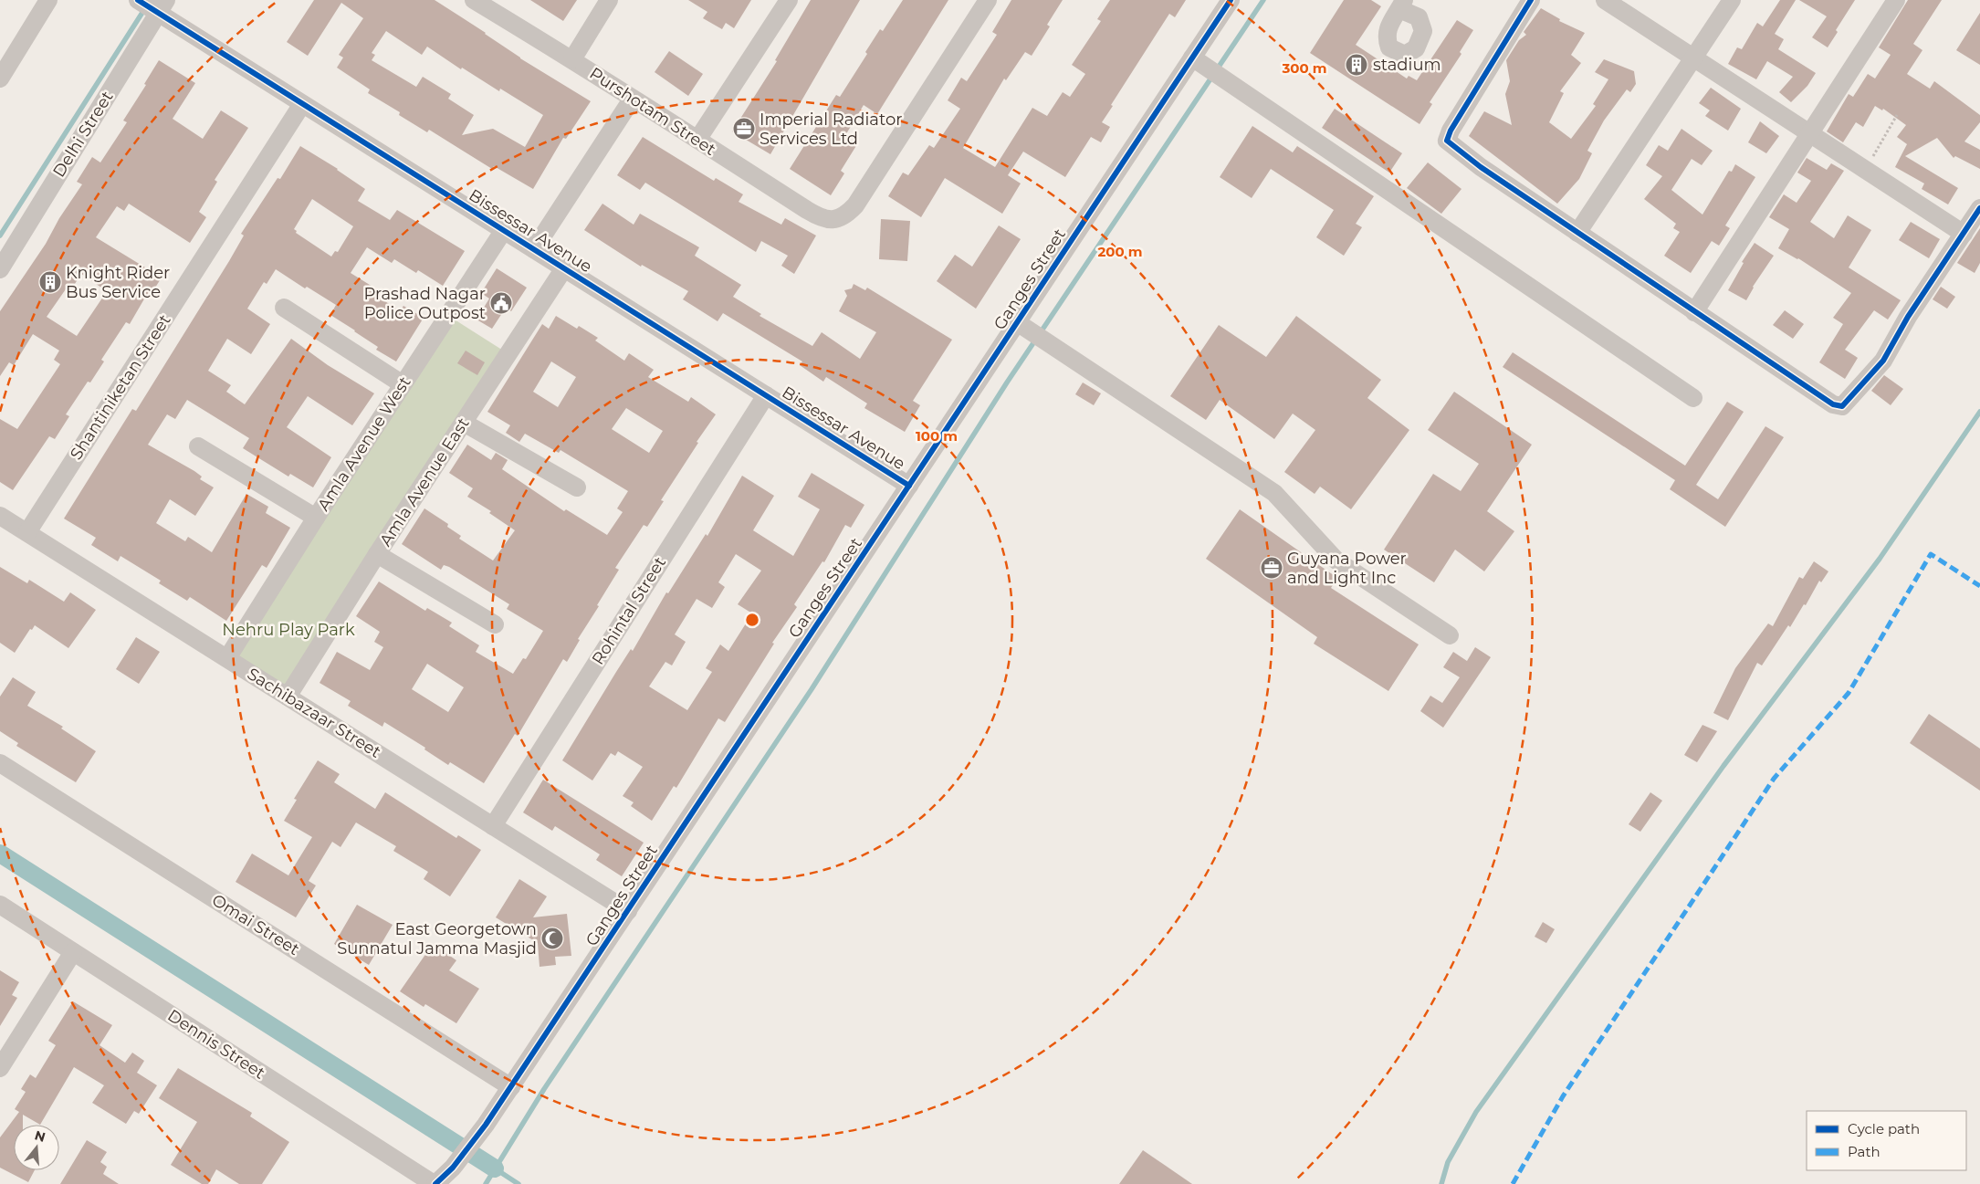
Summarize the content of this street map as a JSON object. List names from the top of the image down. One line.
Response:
{"streets":{"street":["Purshotam Street","Delhi Street","Bissessar Avenue","Ganges Street","Shantiniketan Street","Amla Avenue West","Amla Avenue East","Rohintal Street","Sachibazaar Street","Omai Street","Dennis Street"]},"crossings":[["Delhi Street","Bissessar Avenue"],["Bissessar Avenue","Ganges Street"],["Bissessar Avenue","Shantiniketan Street"],["Bissessar Avenue","Amla Avenue West"],["Bissessar Avenue","Amla Avenue East"],["Bissessar Avenue","Rohintal Street"],["Ganges Street","Sachibazaar Street"],["Ganges Street","Omai Street"],["Ganges Street","Dennis Street"],["Shantiniketan Street","Sachibazaar Street"],["Amla Avenue West","Sachibazaar Street"],["Amla Avenue East","Sachibazaar Street"],["Rohintal Street","Sachibazaar Street"]],"parks":["Nehru Play Park"],"places":{"building":["stadium","Knight Rider Bus Service"],"office":["Imperial Radiator Services Ltd","Guyana Power and Light Inc"],"public building":["Prashad Nagar Police Outpost"],"mosque":["East Georgetown Sunnatul Jamma Masjid"]},"legend":["Cycle path","Path"],"north":"top","rings":["300 m","200 m","100 m"]}
